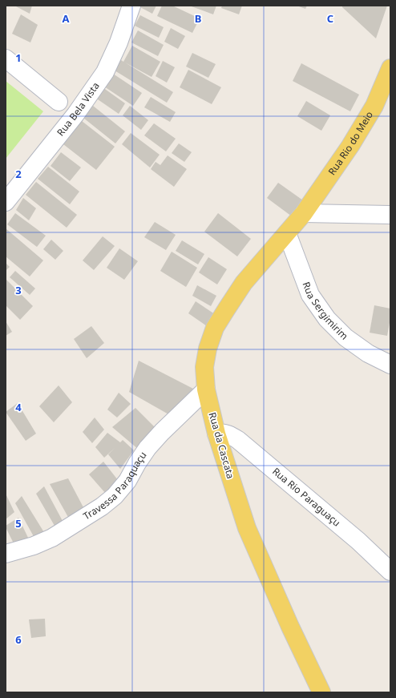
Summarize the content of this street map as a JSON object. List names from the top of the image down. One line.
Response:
{"streets":{"main road":["Rua Rio do Meio","Rua da Cascata"],"street":["Rua Bela Vista","Rua Sergimirim","Travessa Paraquaçu","Rua Rio Paraguaçu"]},"crossings":[["Rua Rio do Meio","Rua da Cascata"],["Rua Sergimirim","Rua da Cascata"],["Rua da Cascata","Travessa Paraquaçu"],["Rua da Cascata","Rua Rio Paraguaçu"]],"grid":{"columns":["A","B","C"],"rows":["1","2","3","4","5","6"]}}
